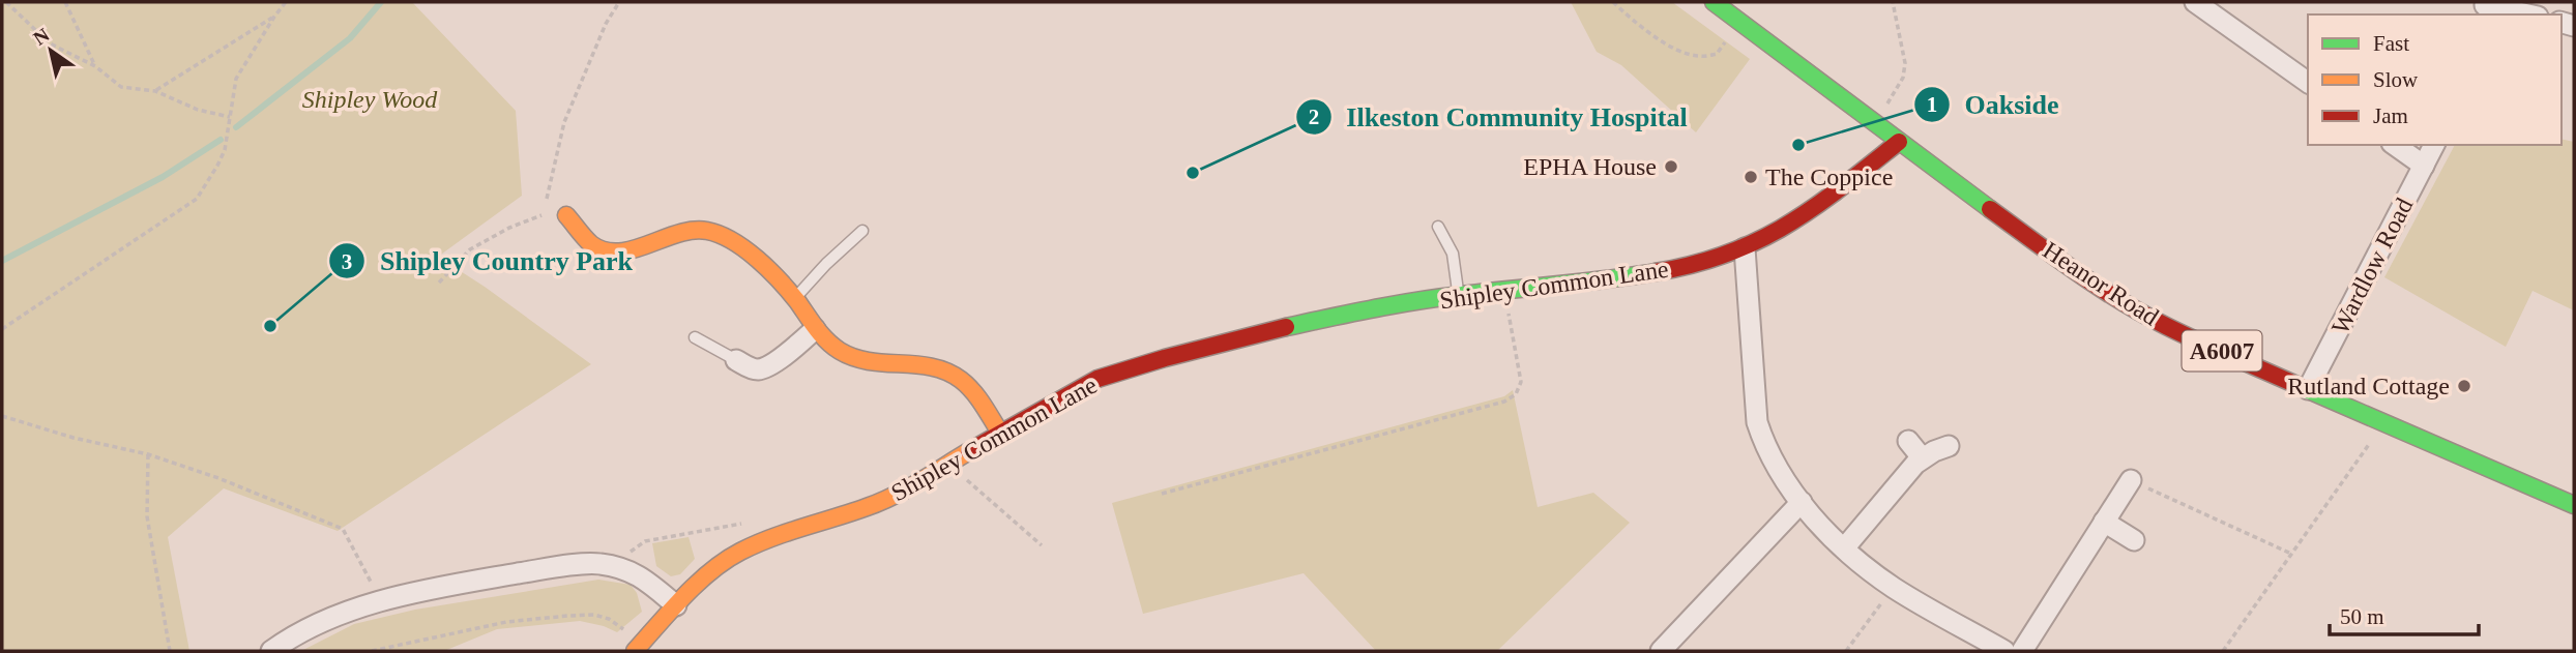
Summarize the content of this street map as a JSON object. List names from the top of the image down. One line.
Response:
{"streets":{"street":["Wardlow Road","Heanor Road","Shipley Common Lane","A6007"]},"crossings":[["Wardlow Road","Heanor Road"],["Heanor Road","Shipley Common Lane"]],"parks":["Shipley Wood"],"places":["Oakside","EPHA House","Ilkeston Community Hospital","The Coppice","Shipley Country Park","Rutland Cottage"],"legend":["Fast","Slow","Jam"],"scale_bar":"50 m","north":"top left"}
